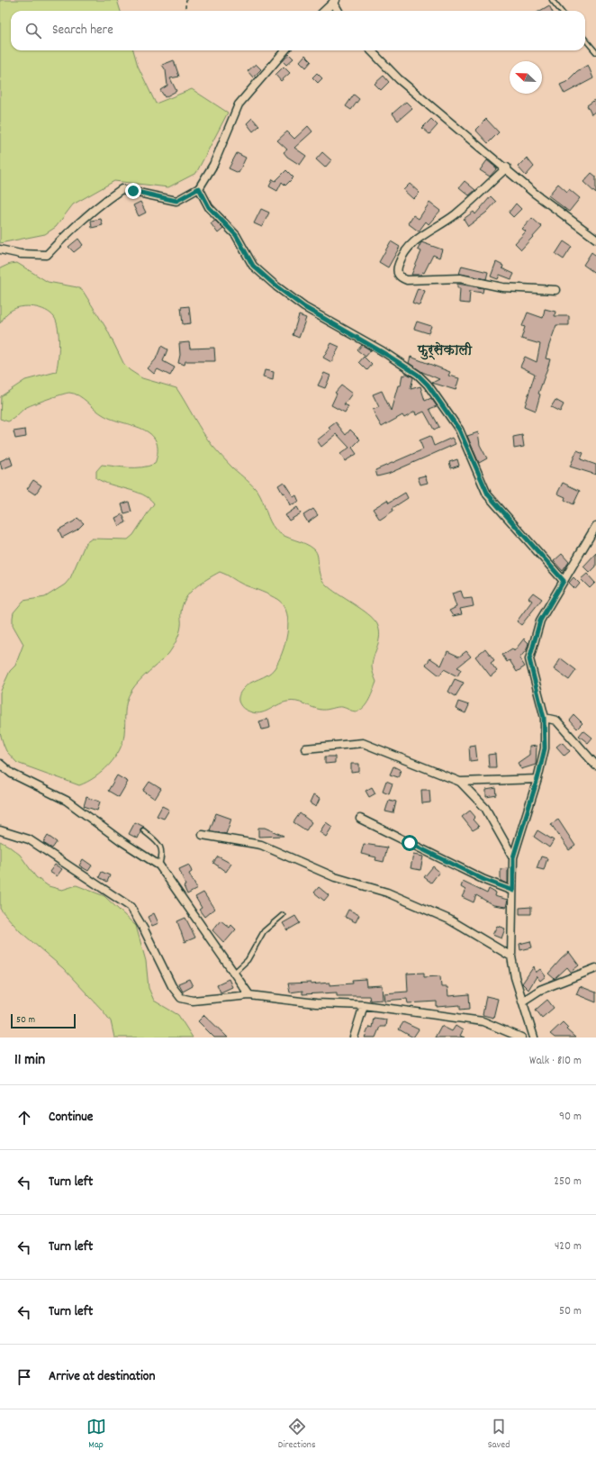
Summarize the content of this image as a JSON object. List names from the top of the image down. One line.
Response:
{"districts":["फुर्सेकाली"],"scale_bar":"50 m","north":"top left","page":{"search":"Search here","scale":"50 m","heading":["11 min","Walk · 810 m"],"list":[["Continue","90 m"],["Turn left","250 m"],["Turn left","420 m"],["Turn left","50 m"],"Arrive at destination"],"nav":["Map","Directions","Saved"]}}
